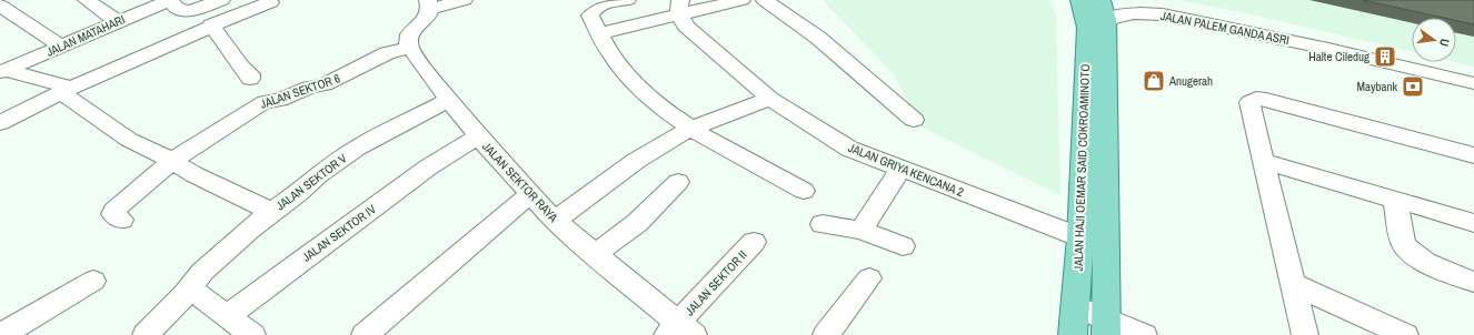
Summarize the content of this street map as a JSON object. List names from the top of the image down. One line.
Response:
{"streets":{"main road":["JALAN HAJI OEMAR SAID COKROAMINOTO"],"street":["JALAN PALEM GANDA ASRI","JALAN MATAHARI","JALAN SEKTOR 6","JALAN GRIYA KENCANA 2","JALAN SEKTOR V","JALAN SEKTOR RAYA","JALAN SEKTOR IV","JALAN SEKTOR II"]},"crossings":[["JALAN PALEM GANDA ASRI","JALAN HAJI OEMAR SAID COKROAMINOTO"],["JALAN SEKTOR 6","JALAN SEKTOR RAYA"],["JALAN HAJI OEMAR SAID COKROAMINOTO","JALAN GRIYA KENCANA 2"],["JALAN SEKTOR V","JALAN SEKTOR RAYA"],["JALAN SEKTOR RAYA","JALAN SEKTOR IV"],["JALAN SEKTOR RAYA","JALAN SEKTOR II"]],"places":{"building":["Halte Ciledug"],"shop":["Anugerah"],"bank":["Maybank"]},"north":"right"}
